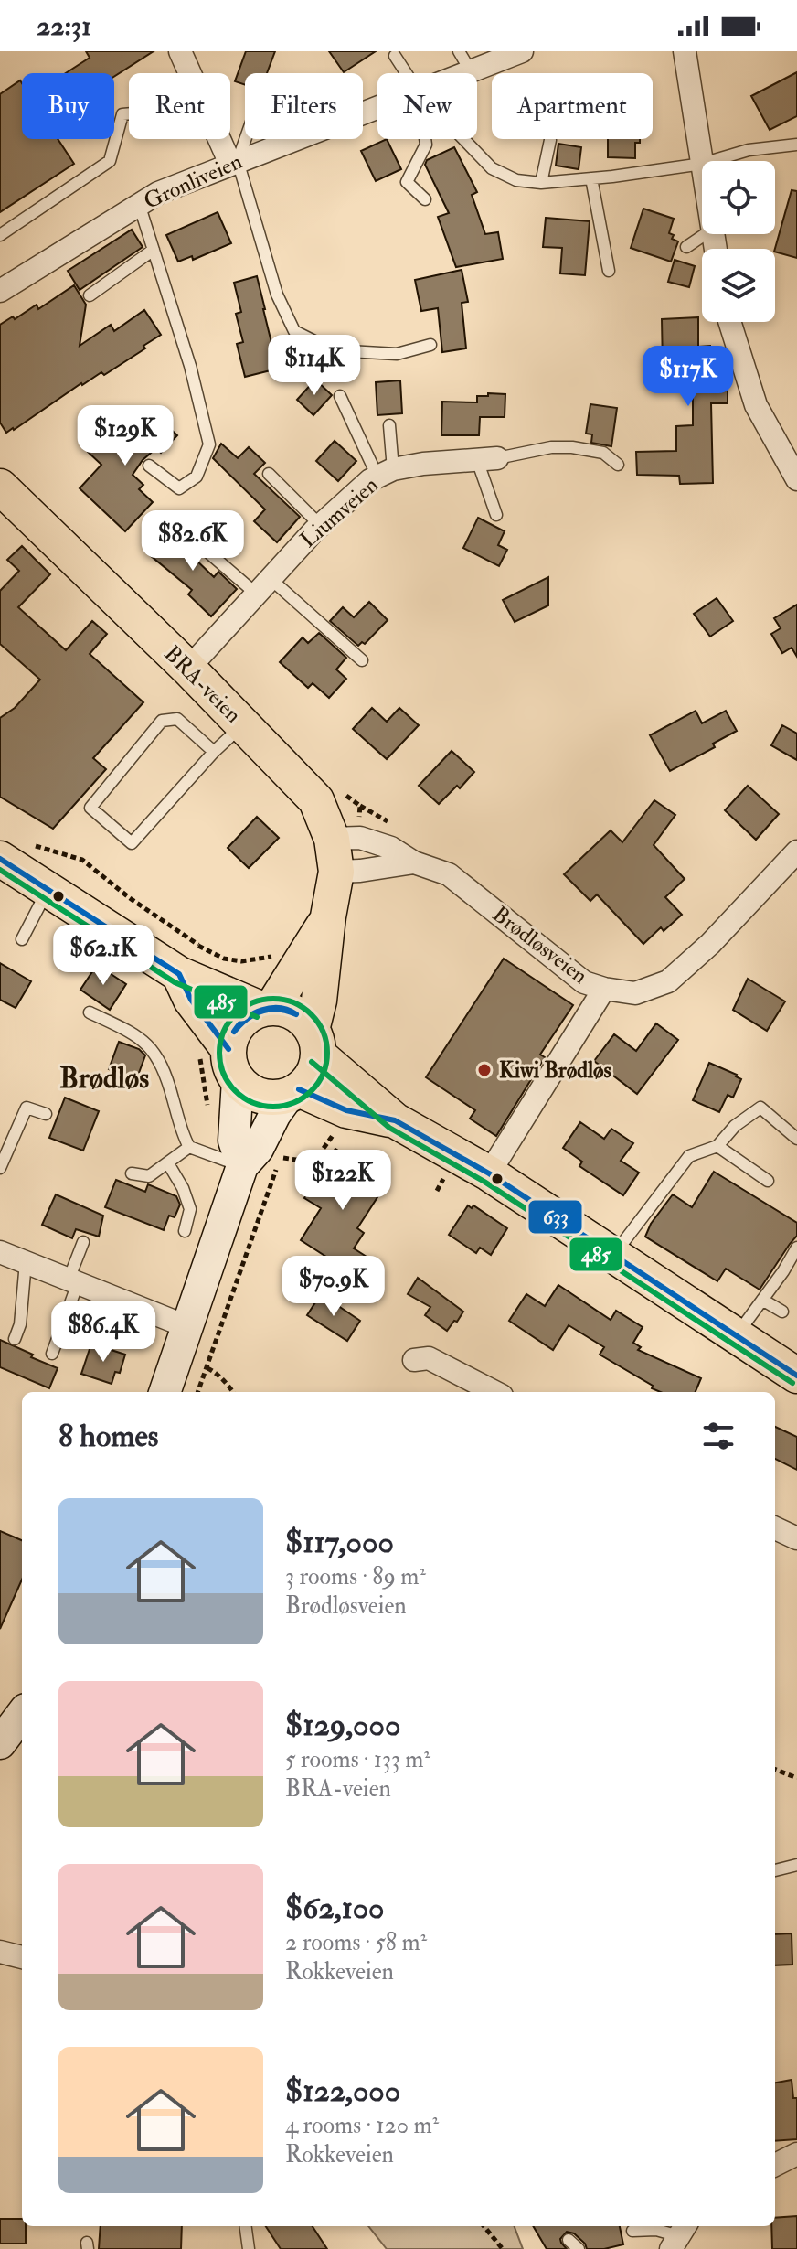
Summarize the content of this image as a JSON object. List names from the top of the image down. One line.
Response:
{"streets":{"main road":["BRA-veien"],"street":["Grønliveien","Liumveien","Brødløsveien"]},"crossings":[["Liumveien","BRA-veien"],["BRA-veien","Brødløsveien"]],"districts":["Brødløs"],"places":["Kiwi Brødløs"],"lines":["transit line 633","transit line 485"],"page":{"status":"22:31","chip":["Buy","Rent","Filters","New","Apartment"],"price":["$114K","$117K","$129K","$82.6K","$62.1K","$122K","$70.9K","$86.4K"],"heading":"8 homes","list":[{"name":"$117,000","note":"3 rooms · 89 m² · Brødløsveien"},{"name":"$129,000","note":"5 rooms · 133 m² · BRA-veien"},{"name":"$62,100","note":"2 rooms · 58 m² · Rokkeveien"},{"name":"$122,000","note":"4 rooms · 120 m² · Rokkeveien"}]}}
